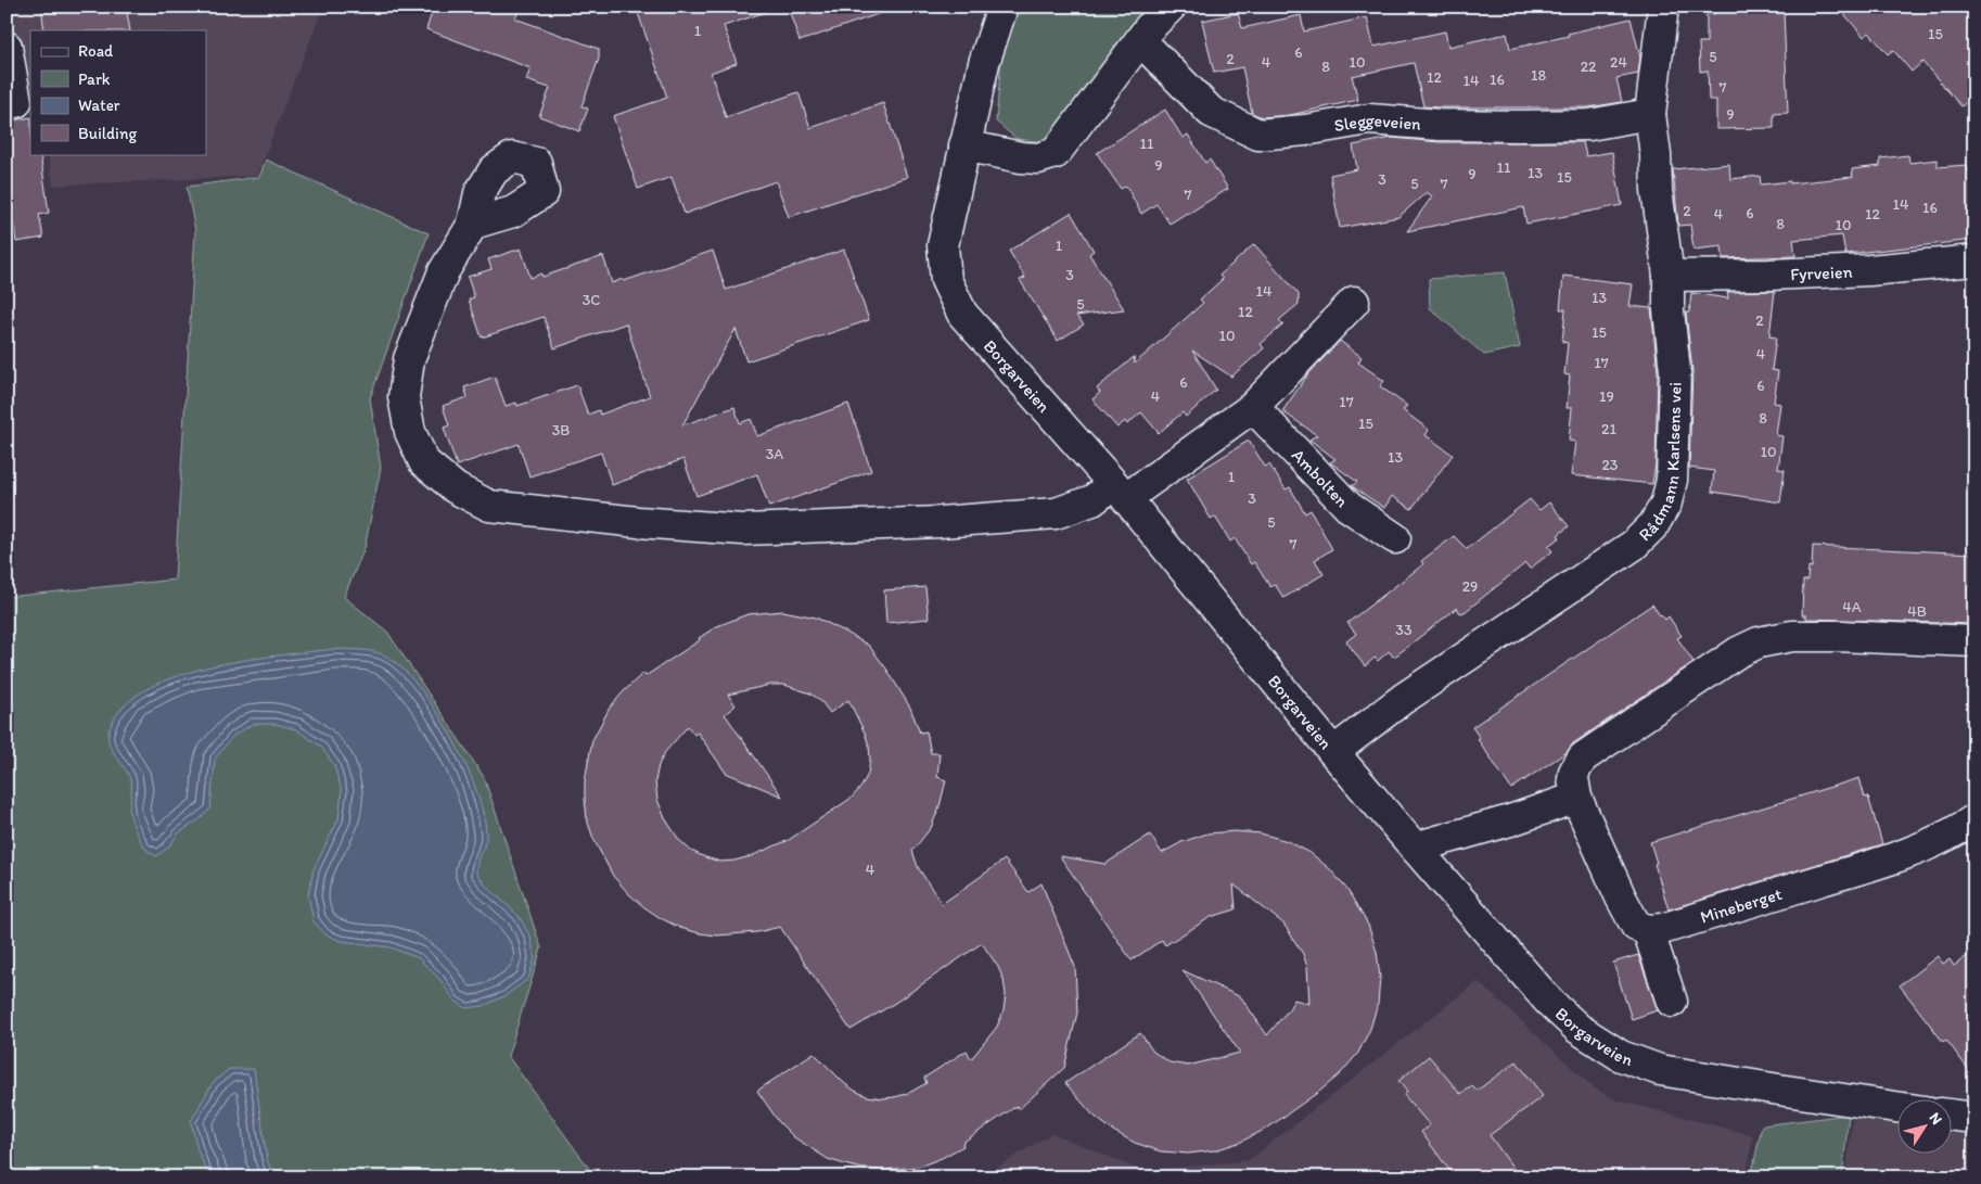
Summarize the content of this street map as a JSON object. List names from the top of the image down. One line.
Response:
{"streets":{"street":["Sleggeveien","Fyrveien","Borgarveien","Rådmann Karlsens vei","Ambolten","Mineberget"]},"crossings":[["Sleggeveien","Rådmann Karlsens vei"],["Fyrveien","Rådmann Karlsens vei"],["Borgarveien","Rådmann Karlsens vei"]],"house_numbers":["1","15","6","5","2","4","10","24","8","22","18","12","16","14","7","9","11","9","11","13","9","15","3","5","7","7","14","16","2","6","4","12","8","10","1","3","14","13","3C","5","12","2","15","10","4","17","6","6","4","19","17","8","15","21","3B","10","3A","13","23","1","3","5","7","29","4A","4B","33","4"],"legend":["Road","Park","Water","Building"],"north":"top right"}
